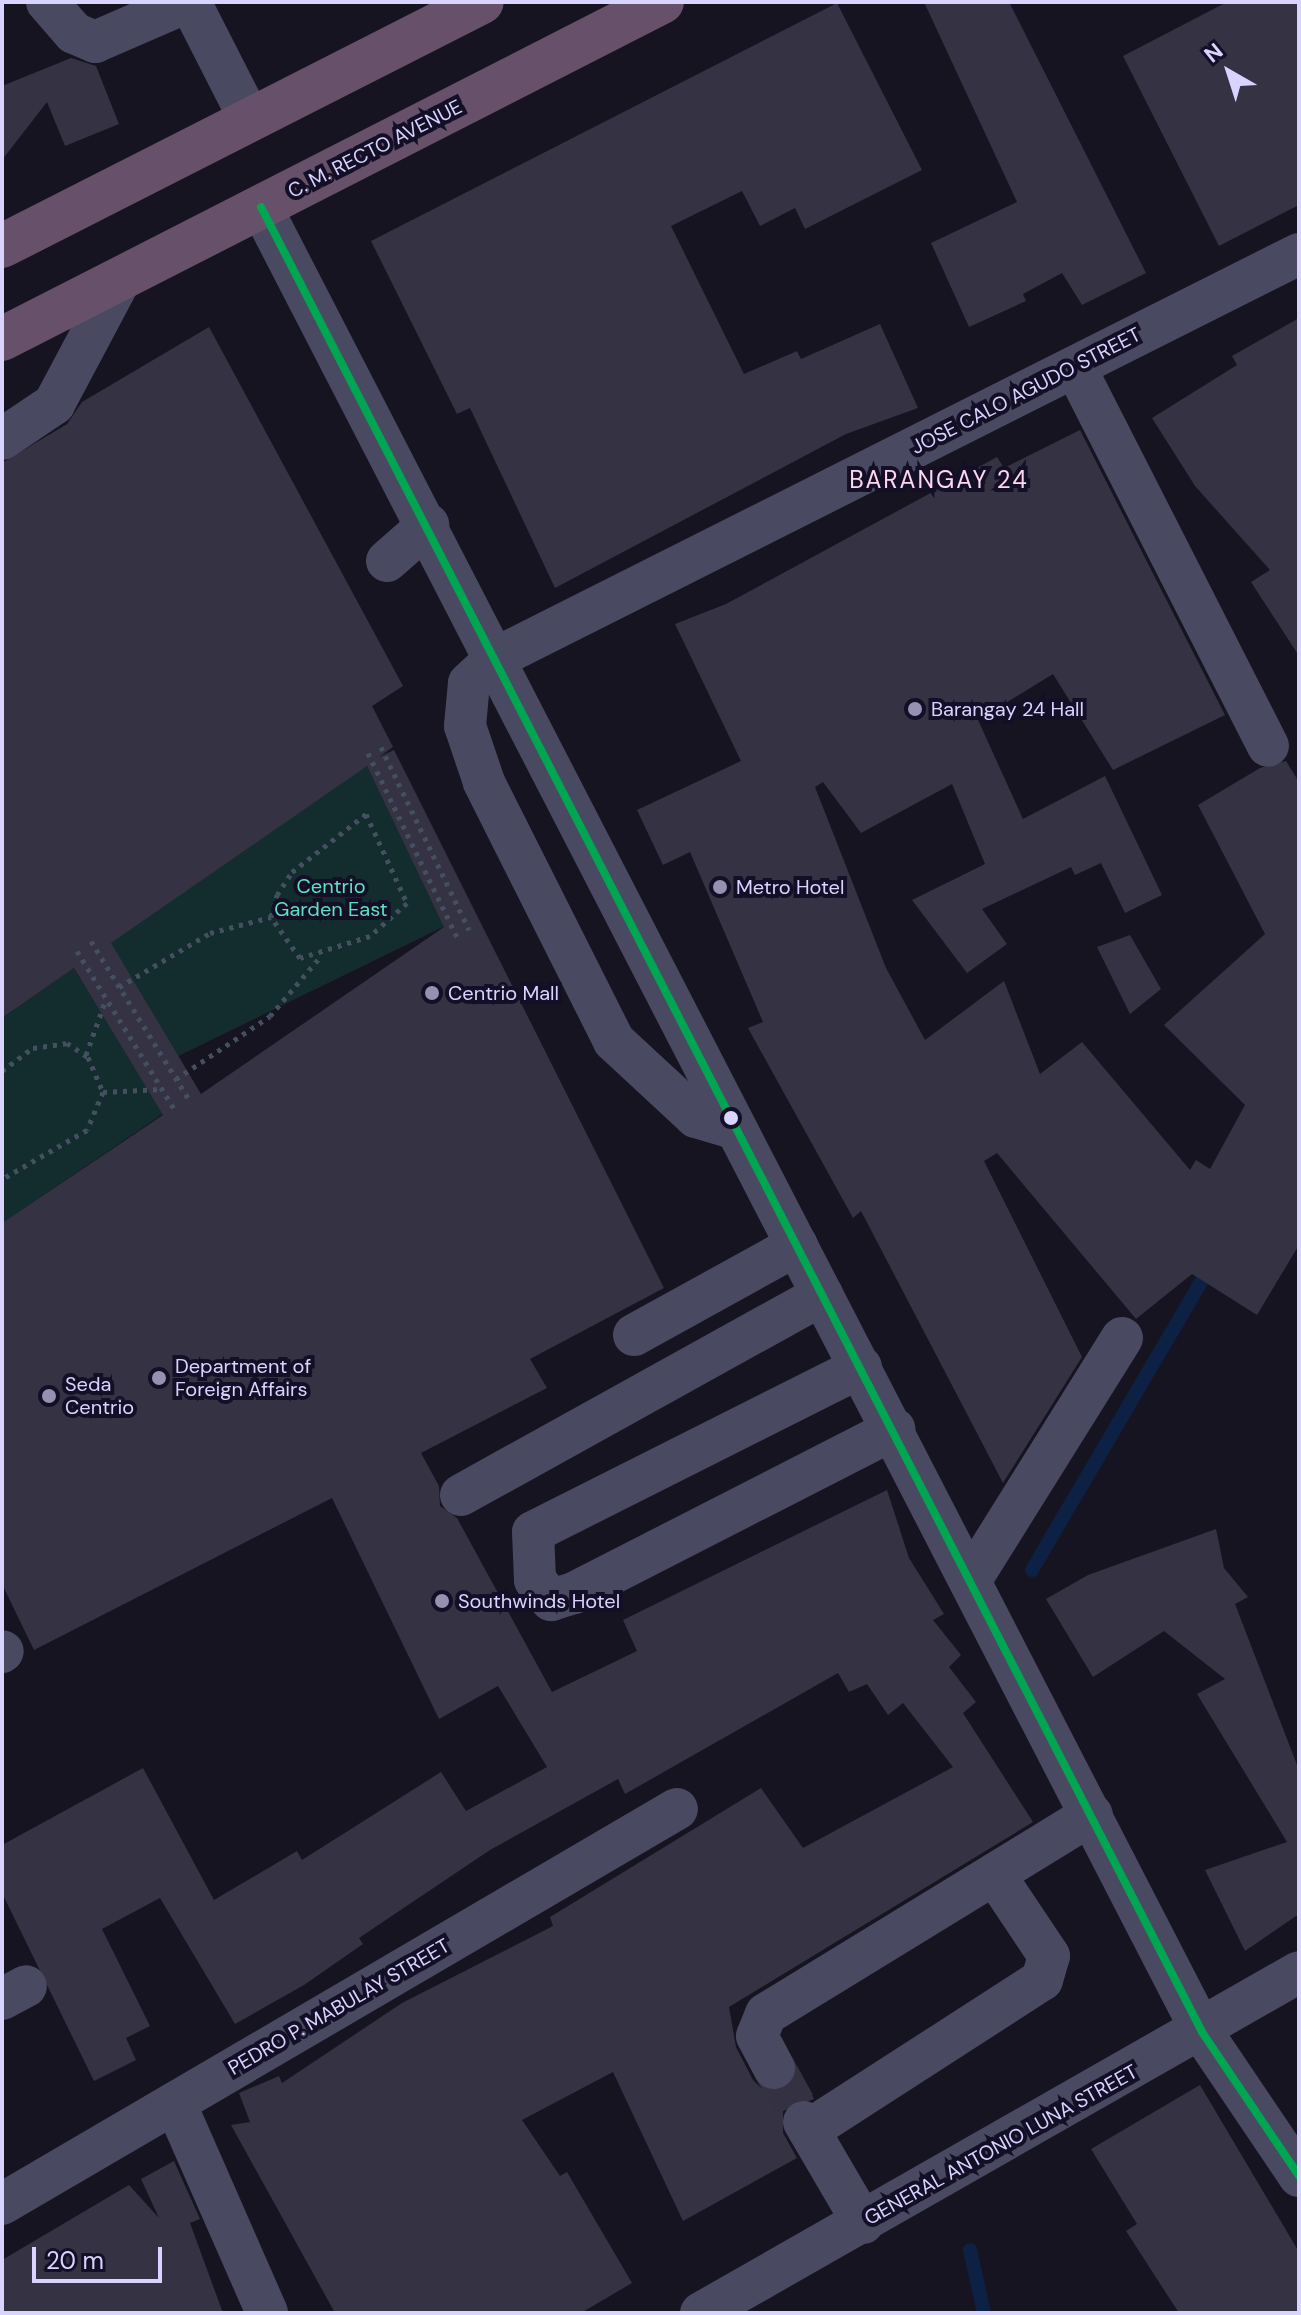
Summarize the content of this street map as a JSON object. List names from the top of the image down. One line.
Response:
{"streets":{"highway":["C. M. RECTO AVENUE"],"street":["JOSE CALO AGUDO STREET","PEDRO P. MABULAY STREET","GENERAL ANTONIO LUNA STREET"]},"districts":["BARANGAY 24"],"parks":["Centrio Garden East"],"places":["Barangay 24 Hall","Metro Hotel","Centrio Mall","Department of Foreign Affairs","Seda Centrio","Southwinds Hotel"],"scale_bar":"20 m","north":"top left"}
